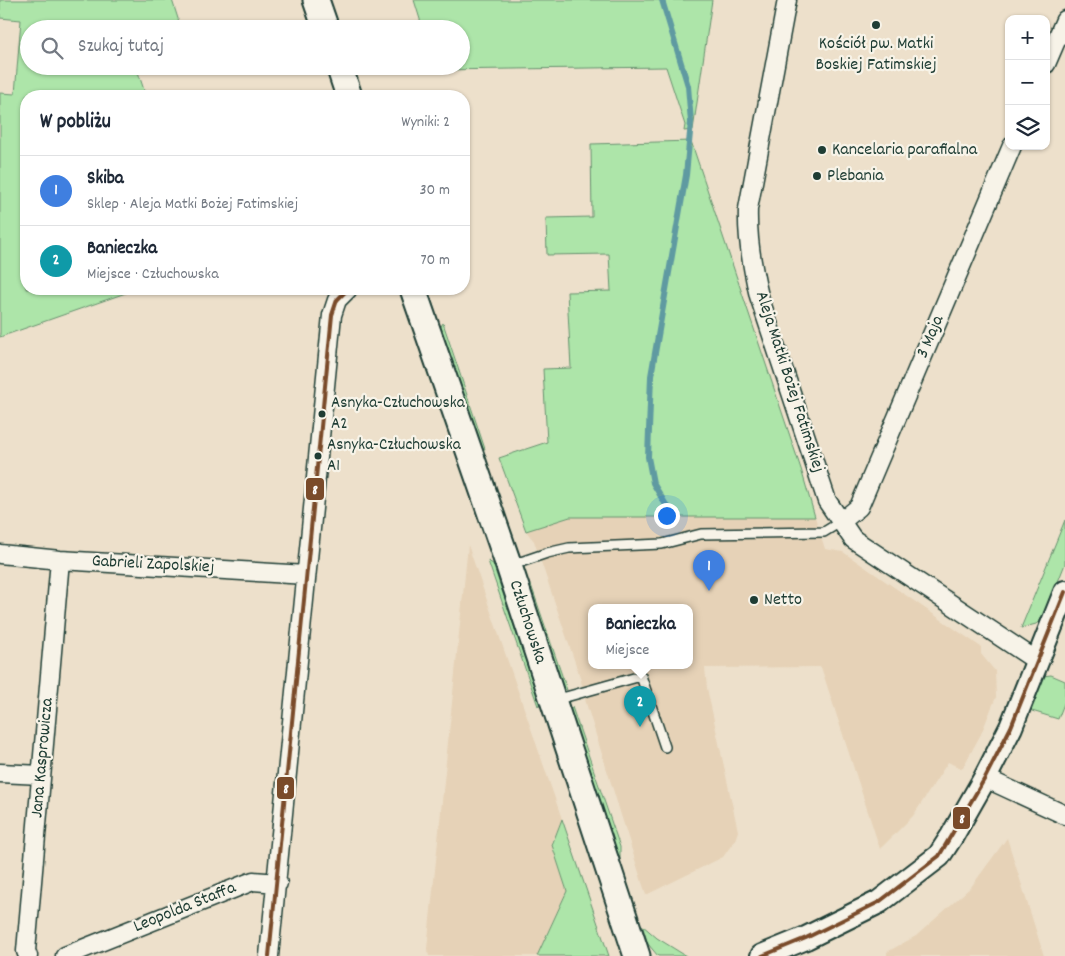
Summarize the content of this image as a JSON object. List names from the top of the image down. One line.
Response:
{"streets":{"main road":["Człuchowska"],"street":["3 Maja","Aleja Matki Bożej Fatimskiej","Gabrieli Zapolskiej","Jana Kasprowicza","Leopolda Staffa"]},"crossings":[["3 Maja","Aleja Matki Bożej Fatimskiej"],["Gabrieli Zapolskiej","Jana Kasprowicza"]],"places":["Kościół pw. Matki Boskiej Fatimskiej","Kancelaria parafialna","Plebania","Asnyka-Człuchowska A2","Asnyka-Człuchowska A1","Netto"],"lines":["transit line 8"],"page":{"map_buttons":["+","−"],"search":"Szukaj tutaj","heading":["W pobliżu","Wyniki: 2"],"list":[{"mark":"1","name":"Skiba","note":"Sklep · Aleja Matki Bożej Fatimskiej","value":"30 m"},{"mark":"2","name":"Banieczka","note":"Miejsce · Człuchowska","value":"70 m"}],"pins":["1","2"],"popup":["Banieczka","Miejsce"]}}
